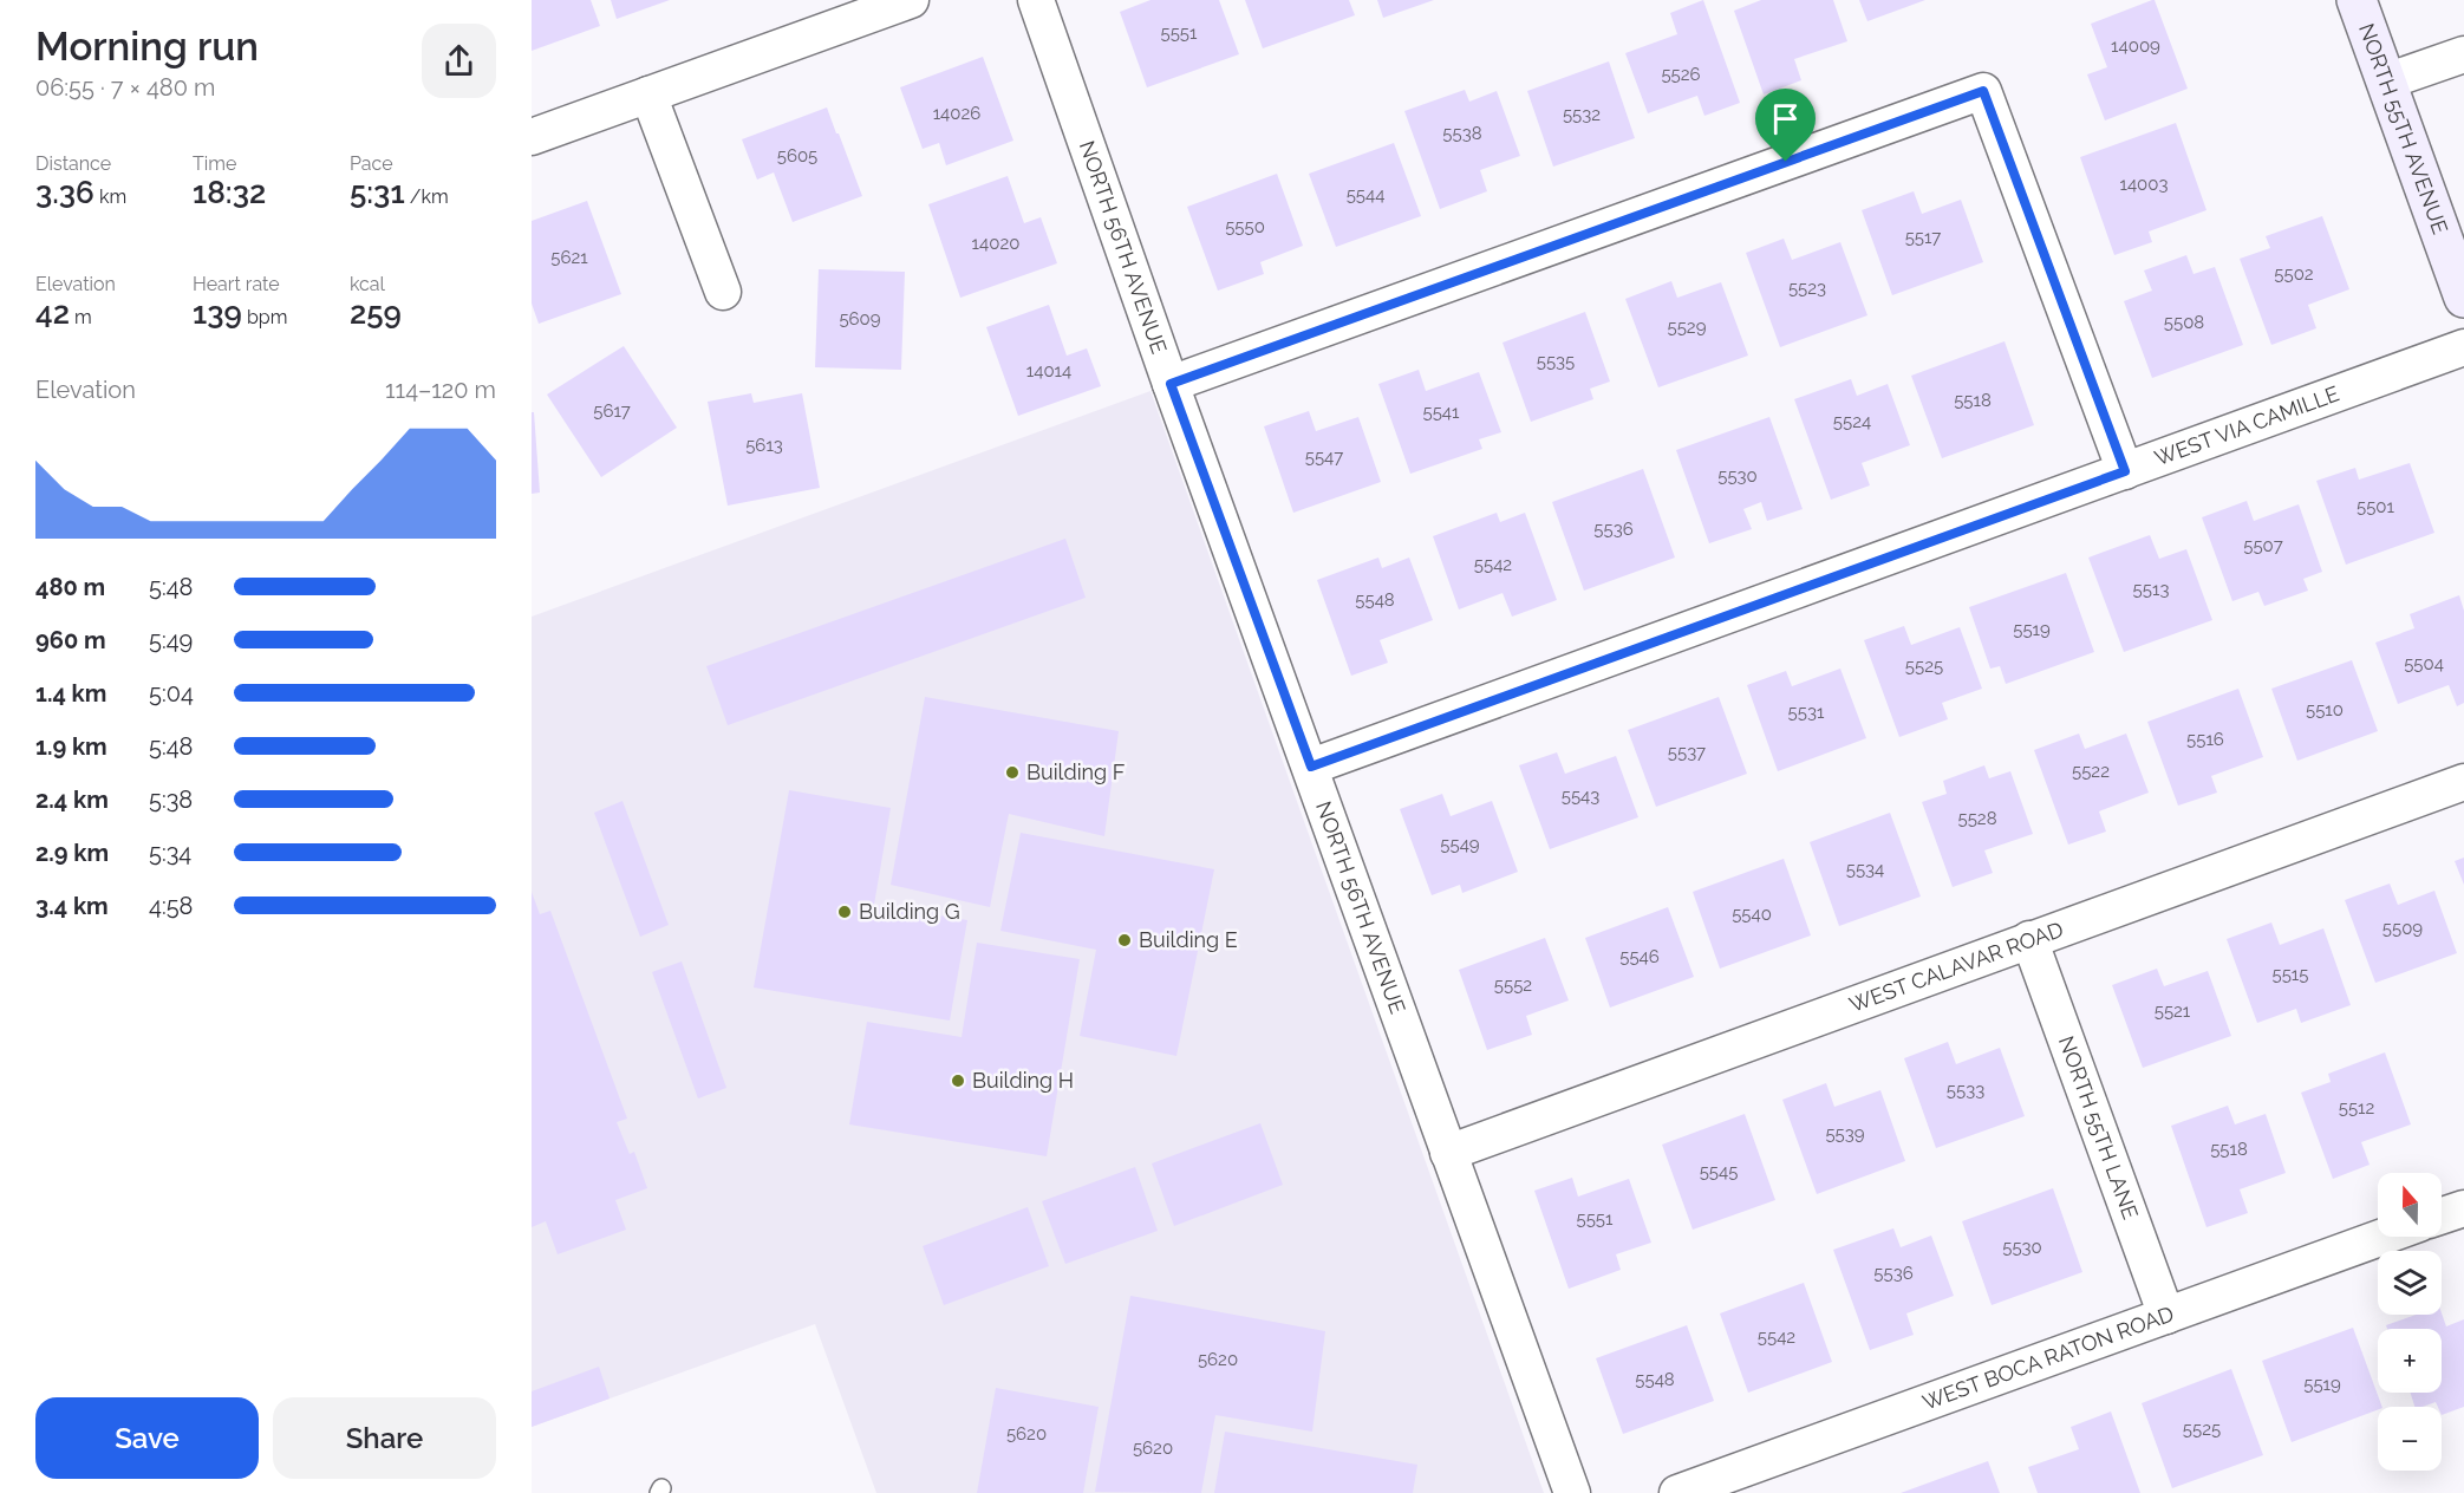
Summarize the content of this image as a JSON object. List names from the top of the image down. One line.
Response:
{"streets":{"street":["NORTH 55TH AVENUE","NORTH 56TH AVENUE","WEST VIA CAMILLE","WEST CALAVAR ROAD","NORTH 55TH LANE","WEST BOCA RATON ROAD"]},"crossings":[["NORTH 56TH AVENUE","WEST VIA CAMILLE"],["NORTH 56TH AVENUE","WEST CALAVAR ROAD"],["WEST CALAVAR ROAD","NORTH 55TH LANE"],["NORTH 55TH LANE","WEST BOCA RATON ROAD"]],"places":["Building F","Building G","Building E","Building H"],"house_numbers":["5551","14009","5526","14026","5532","5538","5605","14003","5544","5550","5517","14020","5621","5502","5523","5609","5508","5529","5535","14014","5518","5617","5541","5524","5613","5547","5530","5501","5536","5507","5542","5513","5548","5519","5504","5525","5510","5531","5516","5537","5522","5543","5528","5549","5534","5540","5509","5546","5515","5552","5521","5533","5512","5539","5518","5545","5551","5530","5536","5542","5620","5548","5519","5525","5620","5620"],"north":"top","page":{"heading":["Morning run","06:55 · 7 × 480 m"],"stats":[["Distance","3.36 km"],["Time","18:32"],["Pace","5:31 /km"],["Elevation","42 m"],["Heart rate","139 bpm"],["kcal","259"]],"chart":["Elevation","114–120 m"],"list":[{"name":"480 m","note":"5:48"},{"name":"960 m","note":"5:49"},{"name":"1.4 km","note":"5:04"},{"name":"1.9 km","note":"5:48"},{"name":"2.4 km","note":"5:38"},{"name":"2.9 km","note":"5:34"},{"name":"3.4 km","note":"4:58"}],"map_buttons":["+","−"],"buttons":["Save","Share"]}}
